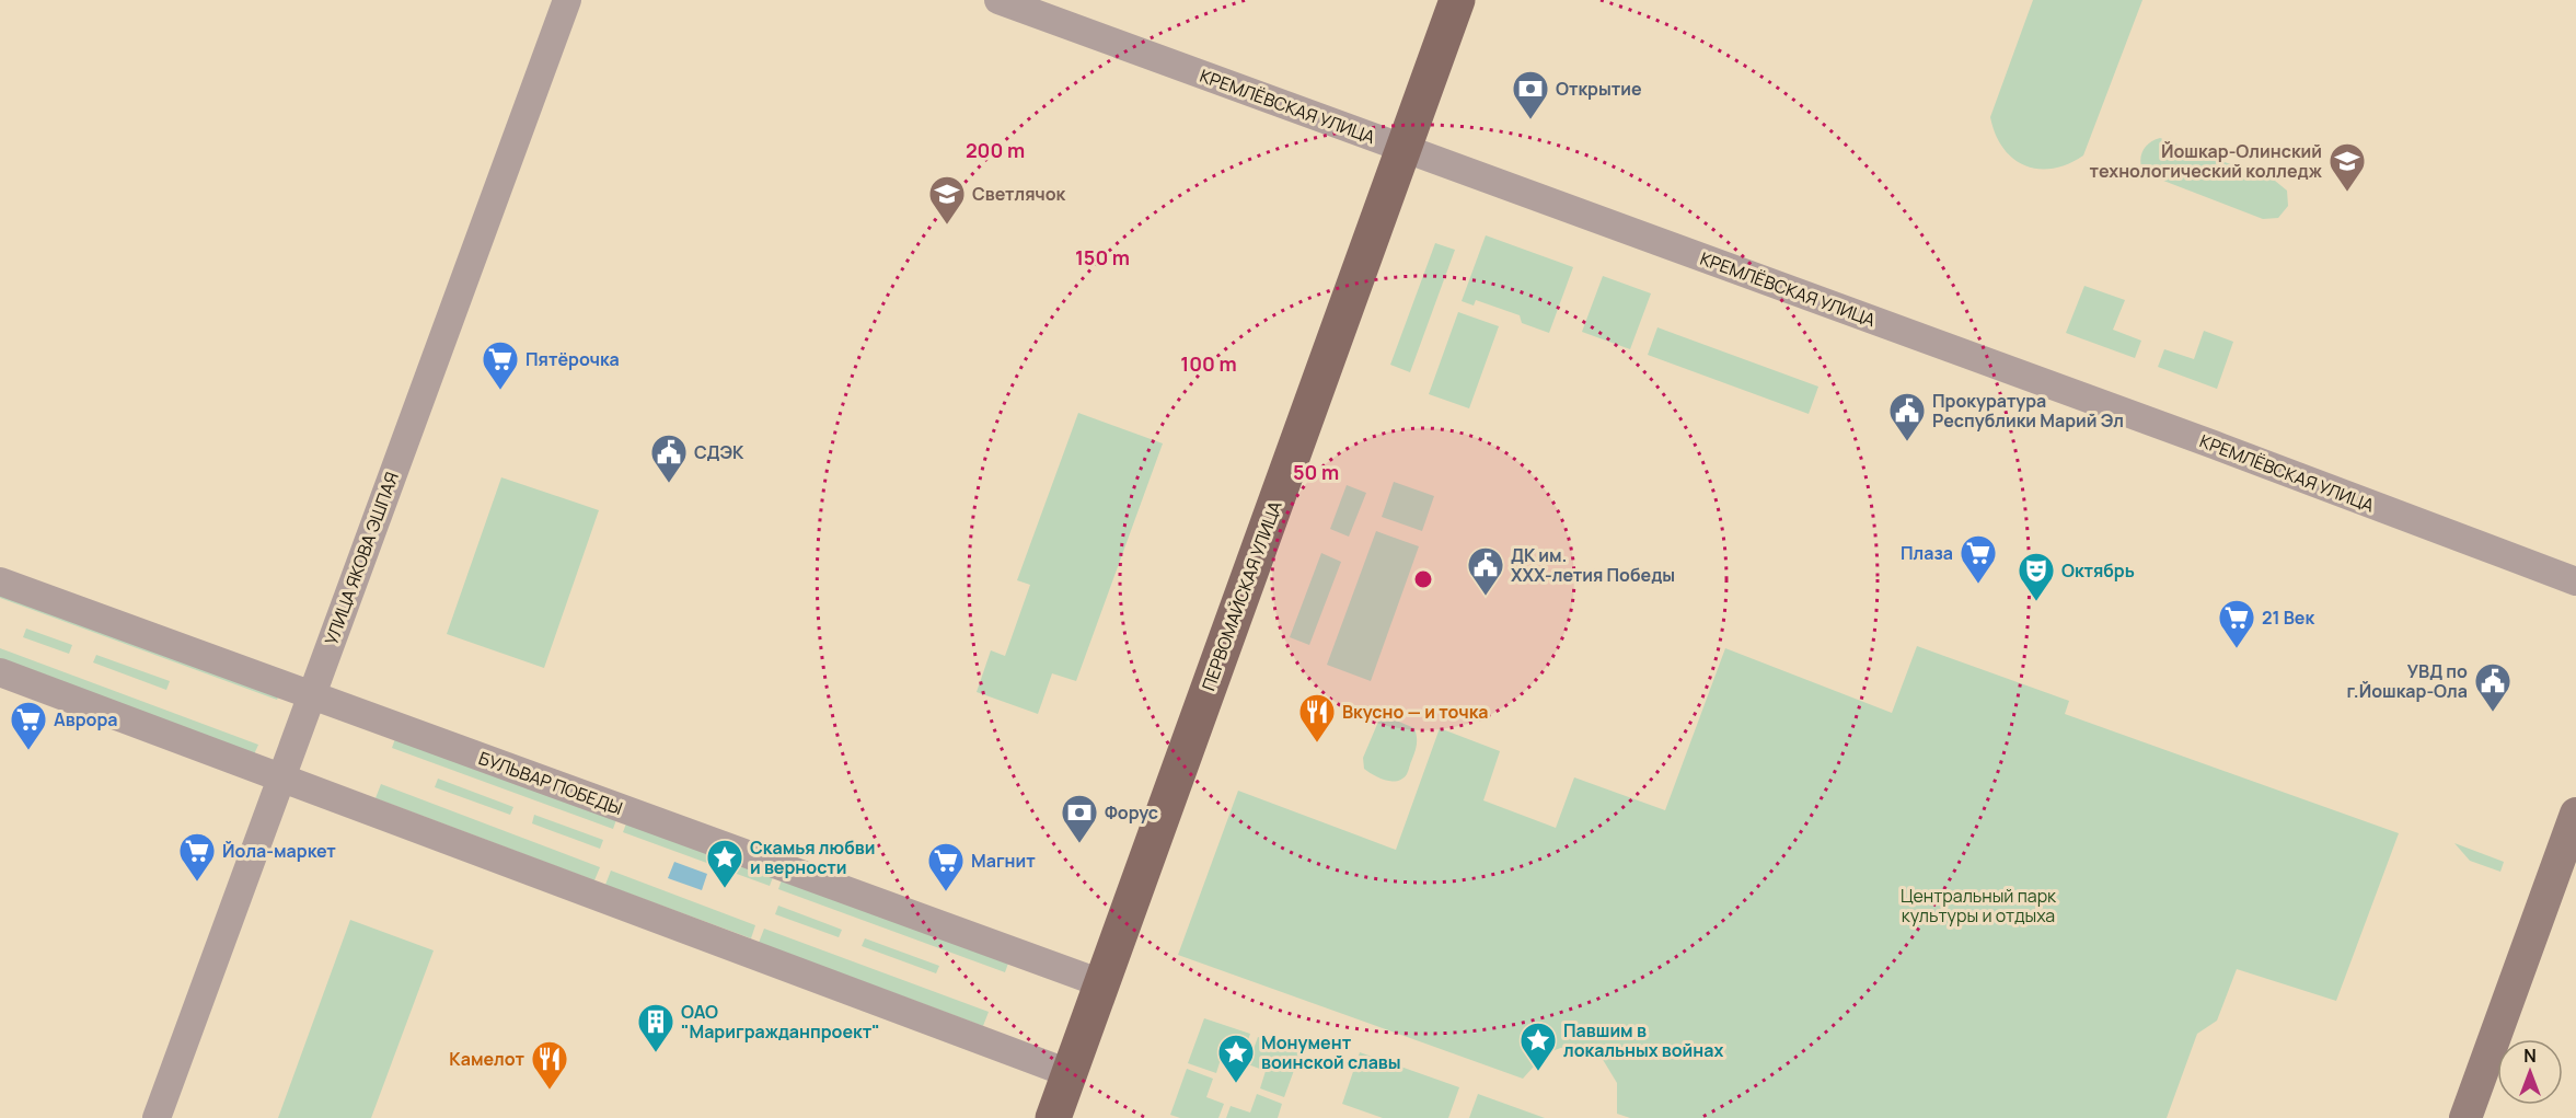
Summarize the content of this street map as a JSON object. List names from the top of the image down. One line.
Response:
{"streets":{"main road":["ПЕРВОМАЙСКАЯ УЛИЦА"],"street":["КРЕМЛЁВСКАЯ УЛИЦА","УЛИЦА ЯКОВА ЭШПАЯ","БУЛЬВАР ПОБЕДЫ"]},"crossings":[["КРЕМЛЁВСКАЯ УЛИЦА","ПЕРВОМАЙСКАЯ УЛИЦА"],["УЛИЦА ЯКОВА ЭШПАЯ","БУЛЬВАР ПОБЕДЫ"],["ПЕРВОМАЙСКАЯ УЛИЦА","БУЛЬВАР ПОБЕДЫ"]],"parks":["Центральный парк культуры и отдыха"],"places":{"bank":["Открытие","Форус"],"school or university":["Йошкар-Олинский технологический колледж","Светлячок"],"supermarket":["Пятёрочка","Плаза","21 Век","Аврора","Йола-маркет","Магнит"],"public building":["Прокуратура Республики Марий Эл","СДЭК","ДК им. ХХХ-летия Победы","УВД по г.Йошкар-Ола"],"theatre":["Октябрь"],"restaurant":["Вкусно — и точка","Камелот"],"place":["Скамья любви и верности","Павшим в локальных войнах","Монумент воинской славы"],"building":["OAO \"Маригражданпроект\""]},"north":"top","rings":["200 m","150 m","100 m","50 m"]}
